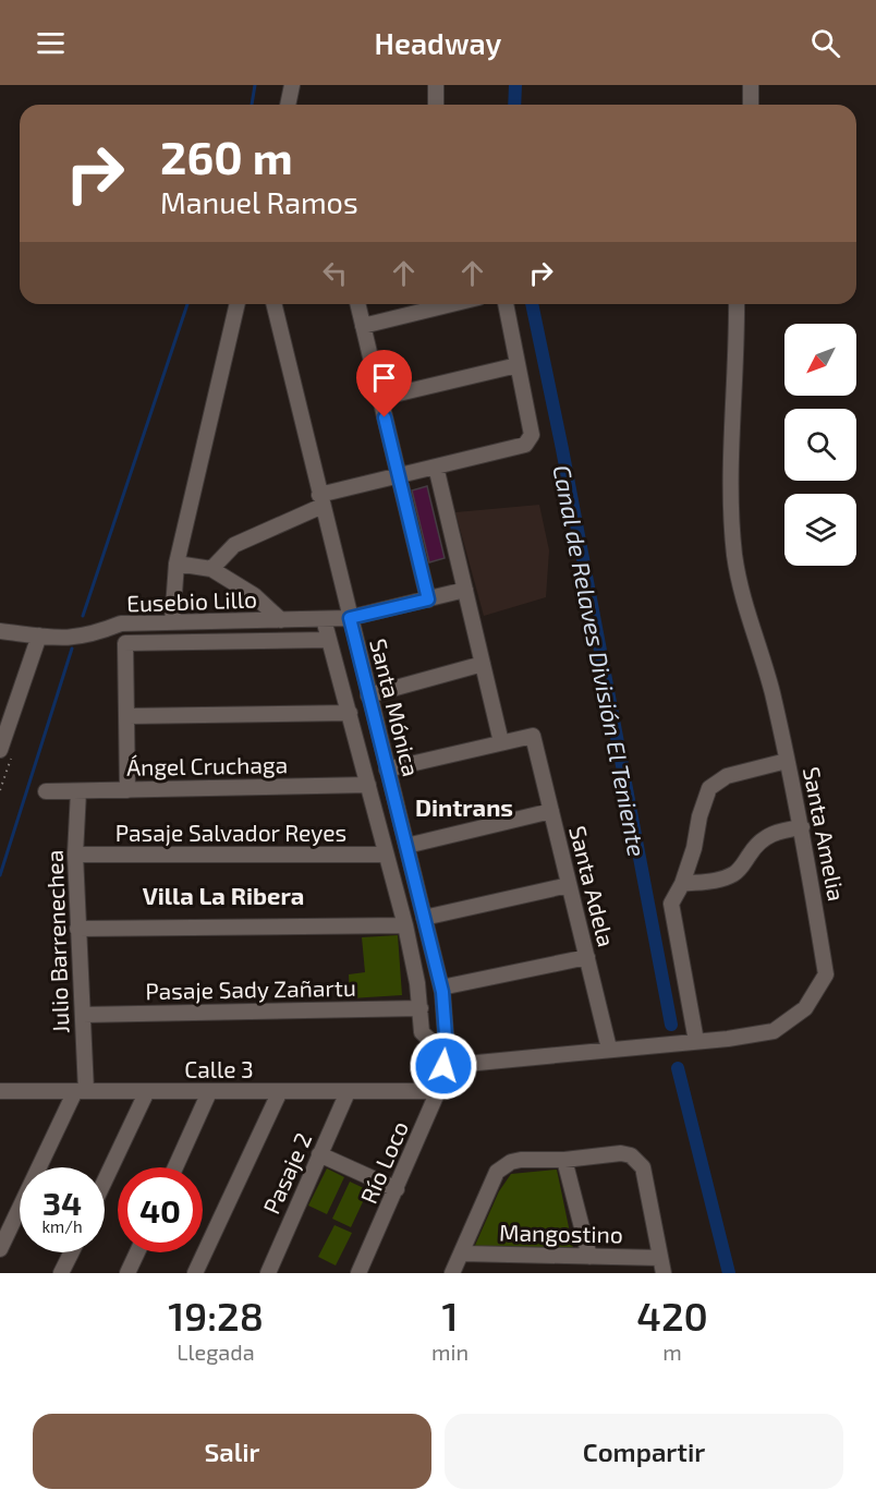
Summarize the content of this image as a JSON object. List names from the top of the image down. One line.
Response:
{"streets":{"street":["Eusebio Lillo","Santa Mónica","Ángel Cruchaga","Pasaje Salvador Reyes","Santa Amelia","Santa Adela","Julio Barrenechea","Pasaje Sady Zañartu","Calle 3","Río Loco","Pasaje 2","Mangostino"]},"crossings":[["Eusebio Lillo","Santa Mónica"],["Santa Mónica","Ángel Cruchaga"],["Santa Mónica","Pasaje Salvador Reyes"],["Santa Mónica","Santa Amelia"],["Santa Mónica","Pasaje Sady Zañartu"],["Santa Mónica","Río Loco"],["Ángel Cruchaga","Julio Barrenechea"],["Pasaje Salvador Reyes","Julio Barrenechea"],["Santa Amelia","Santa Adela"],["Santa Amelia","Río Loco"],["Julio Barrenechea","Pasaje Sady Zañartu"],["Julio Barrenechea","Calle 3"],["Calle 3","Río Loco"],["Calle 3","Pasaje 2"]],"districts":["Dintrans","Villa La Ribera"],"water":["Canal de Relaves División El Teniente"],"north":"bottom left","page":{"header":"Headway","turn":["260 m","Manuel Ramos"],"speed":"34 km/h","limit":"40","eta":["19:28","Llegada","1","min","420","m"],"buttons":["Salir","Compartir"]}}
